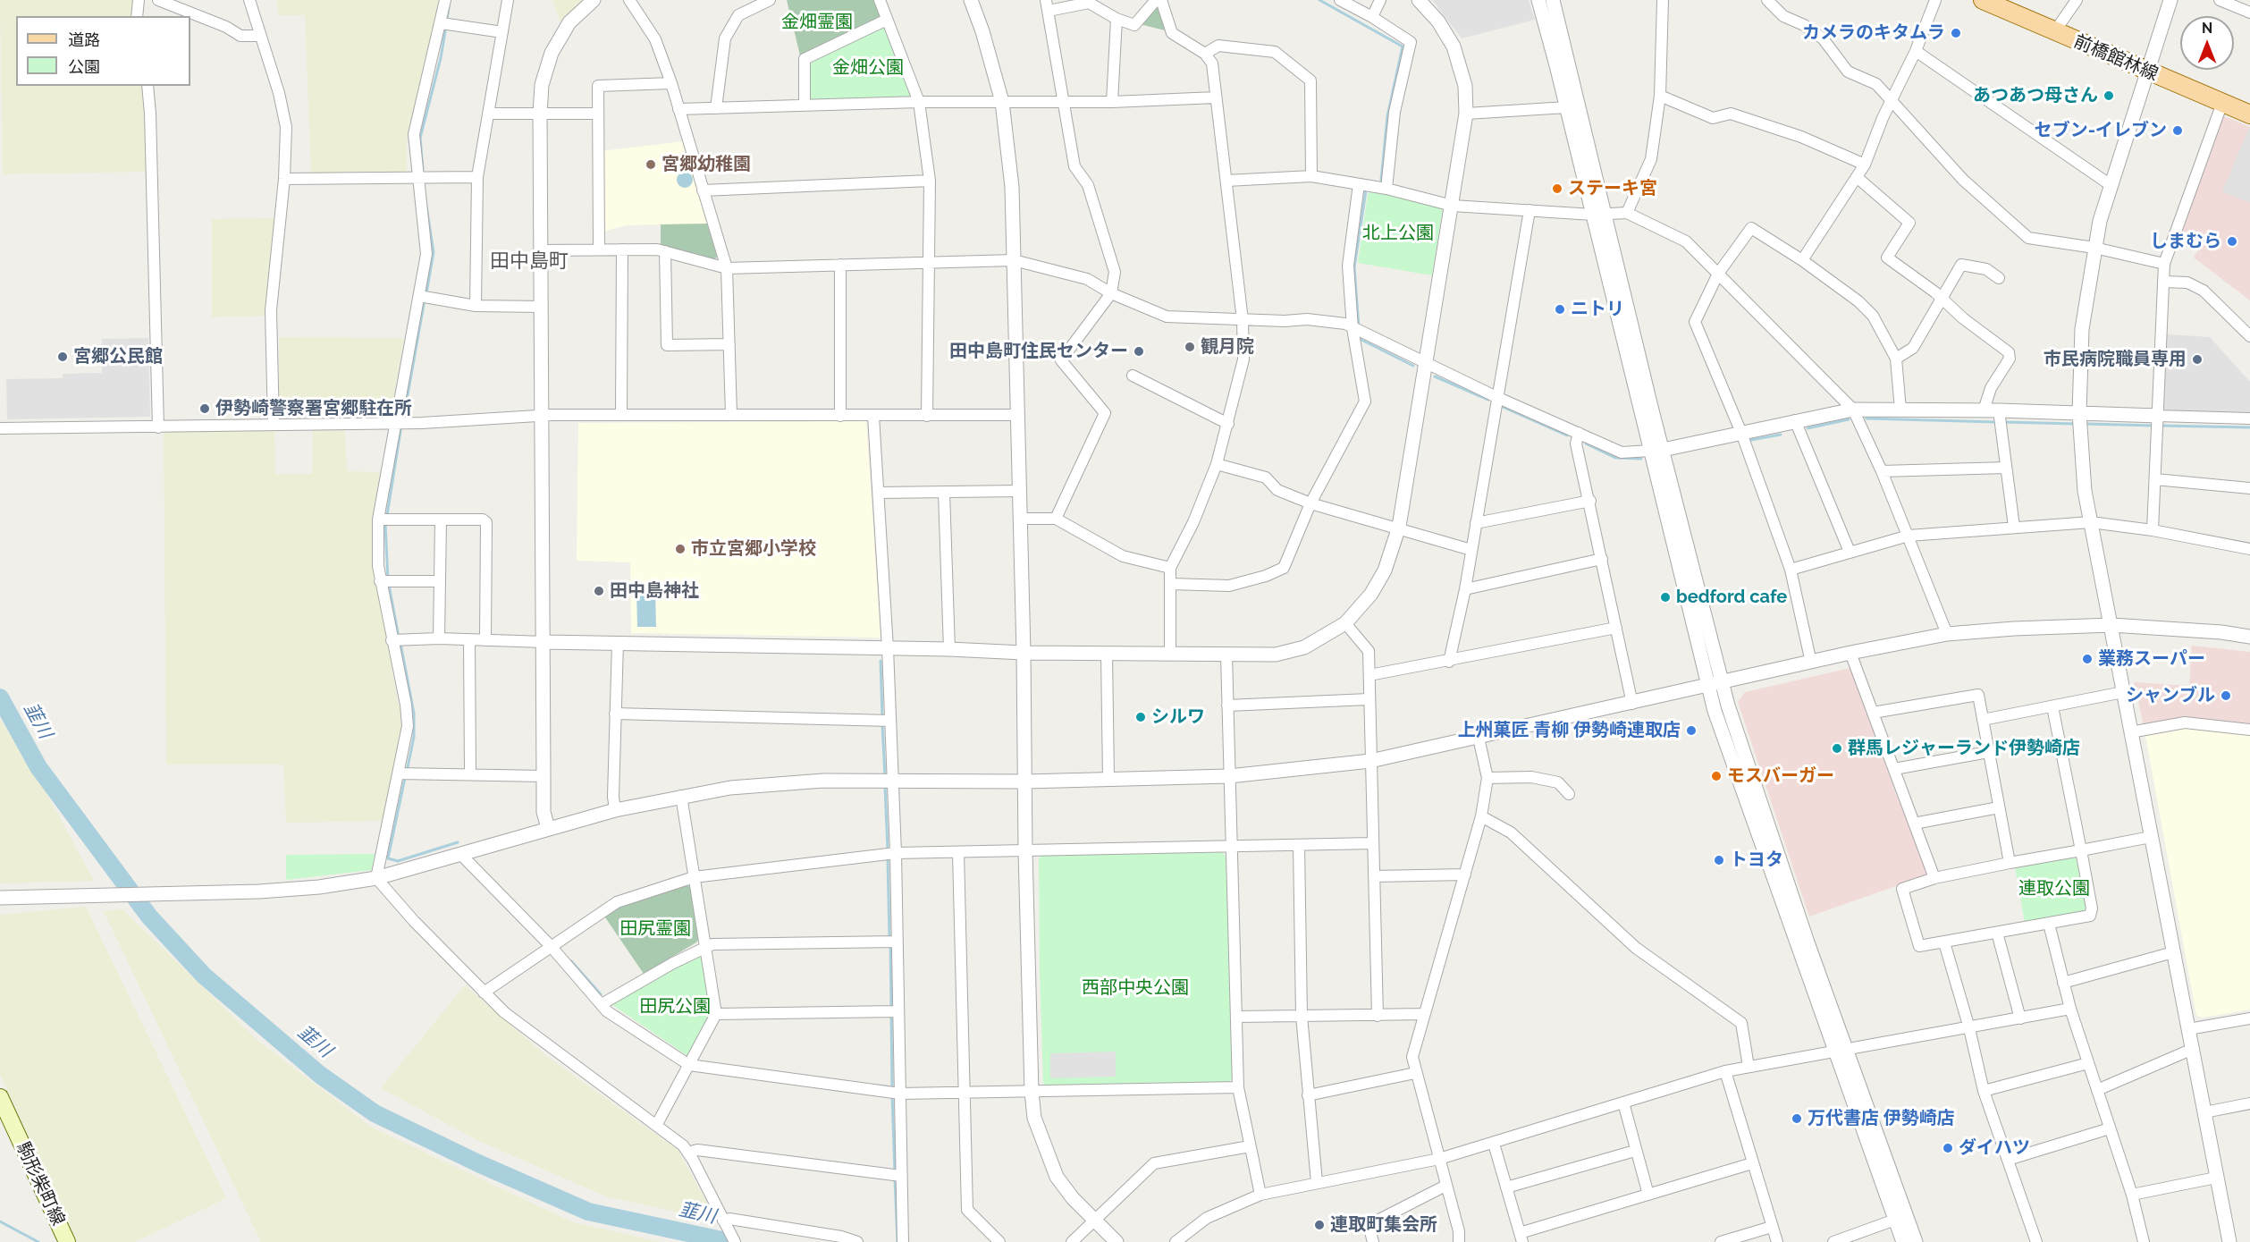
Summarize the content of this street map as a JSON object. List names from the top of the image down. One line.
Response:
{"streets":{"main road":["前橋館林線","駒形柴町線"]},"districts":["田中島町"],"water":["韮川"],"parks":["金畑霊園","金畑公園","北上公園","連取公園","田尻霊園","西部中央公園","田尻公園"],"places":["カメラのキタムラ","あつあつ母さん","セブン-イレブン","宮郷幼稚園","ステーキ宮","しまむら","ニトリ","観月院","田中島町住民センター","宮郷公民館","市民病院職員専用","伊勢崎警察署宮郷駐在所","市立宮郷小学校","田中島神社","bedford cafe","業務スーパー","シャンブル","シルワ","上州菓匠 青柳 伊勢崎連取店","群馬レジャーランド伊勢崎店","モスバーガー","トヨタ","万代書店 伊勢崎店","ダイハツ","連取町集会所"],"legend":["道路","公園"],"north":"top"}
